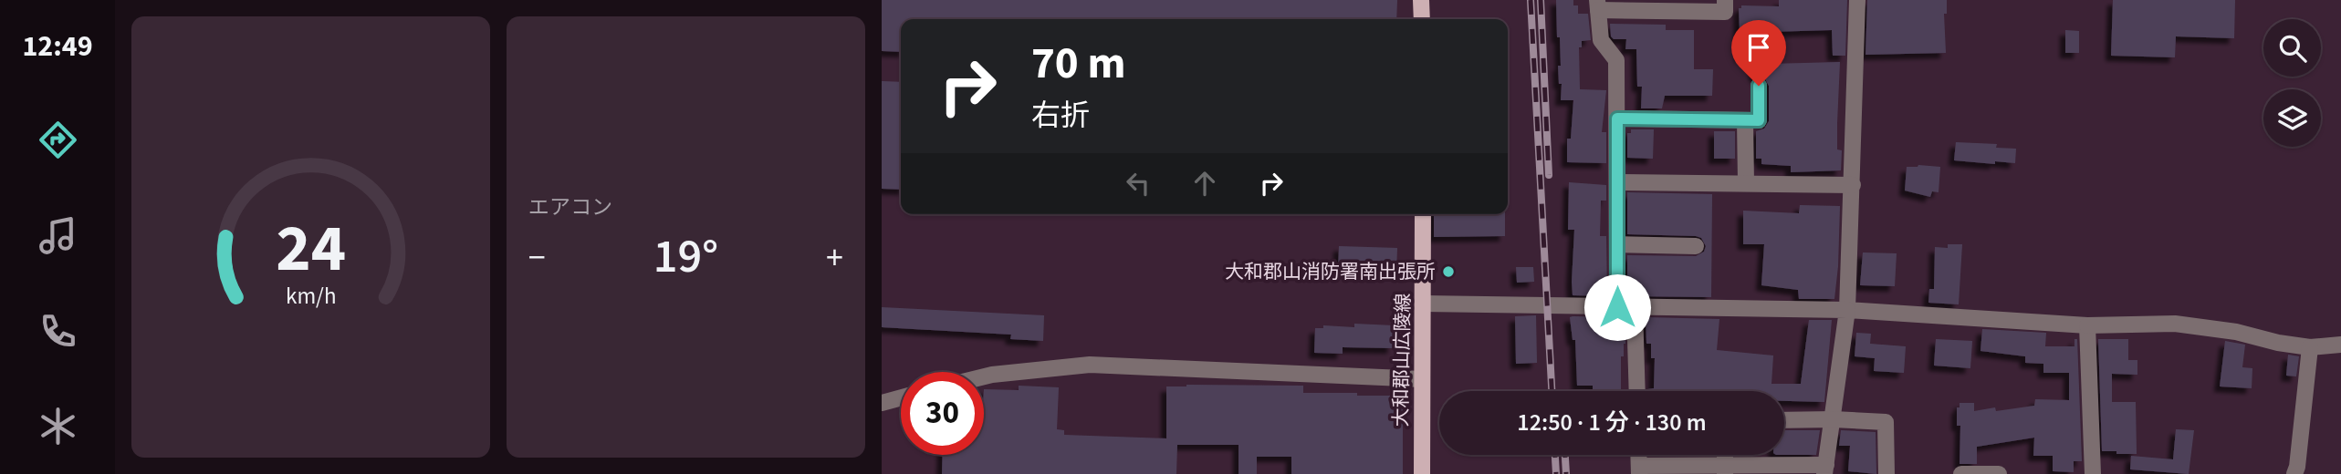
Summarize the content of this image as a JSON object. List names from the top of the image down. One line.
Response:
{"streets":{"main road":["大和郡山広陵線"]},"places":["大和郡山消防署南出張所"],"page":{"tabs":"12:49","tile":"エアコン","turn":["70 m","右折"],"heat":["−","19°","+"],"limit":"30","trip":"12:50 · 1 分 · 130 m","gauge":["24","km/h"]}}
